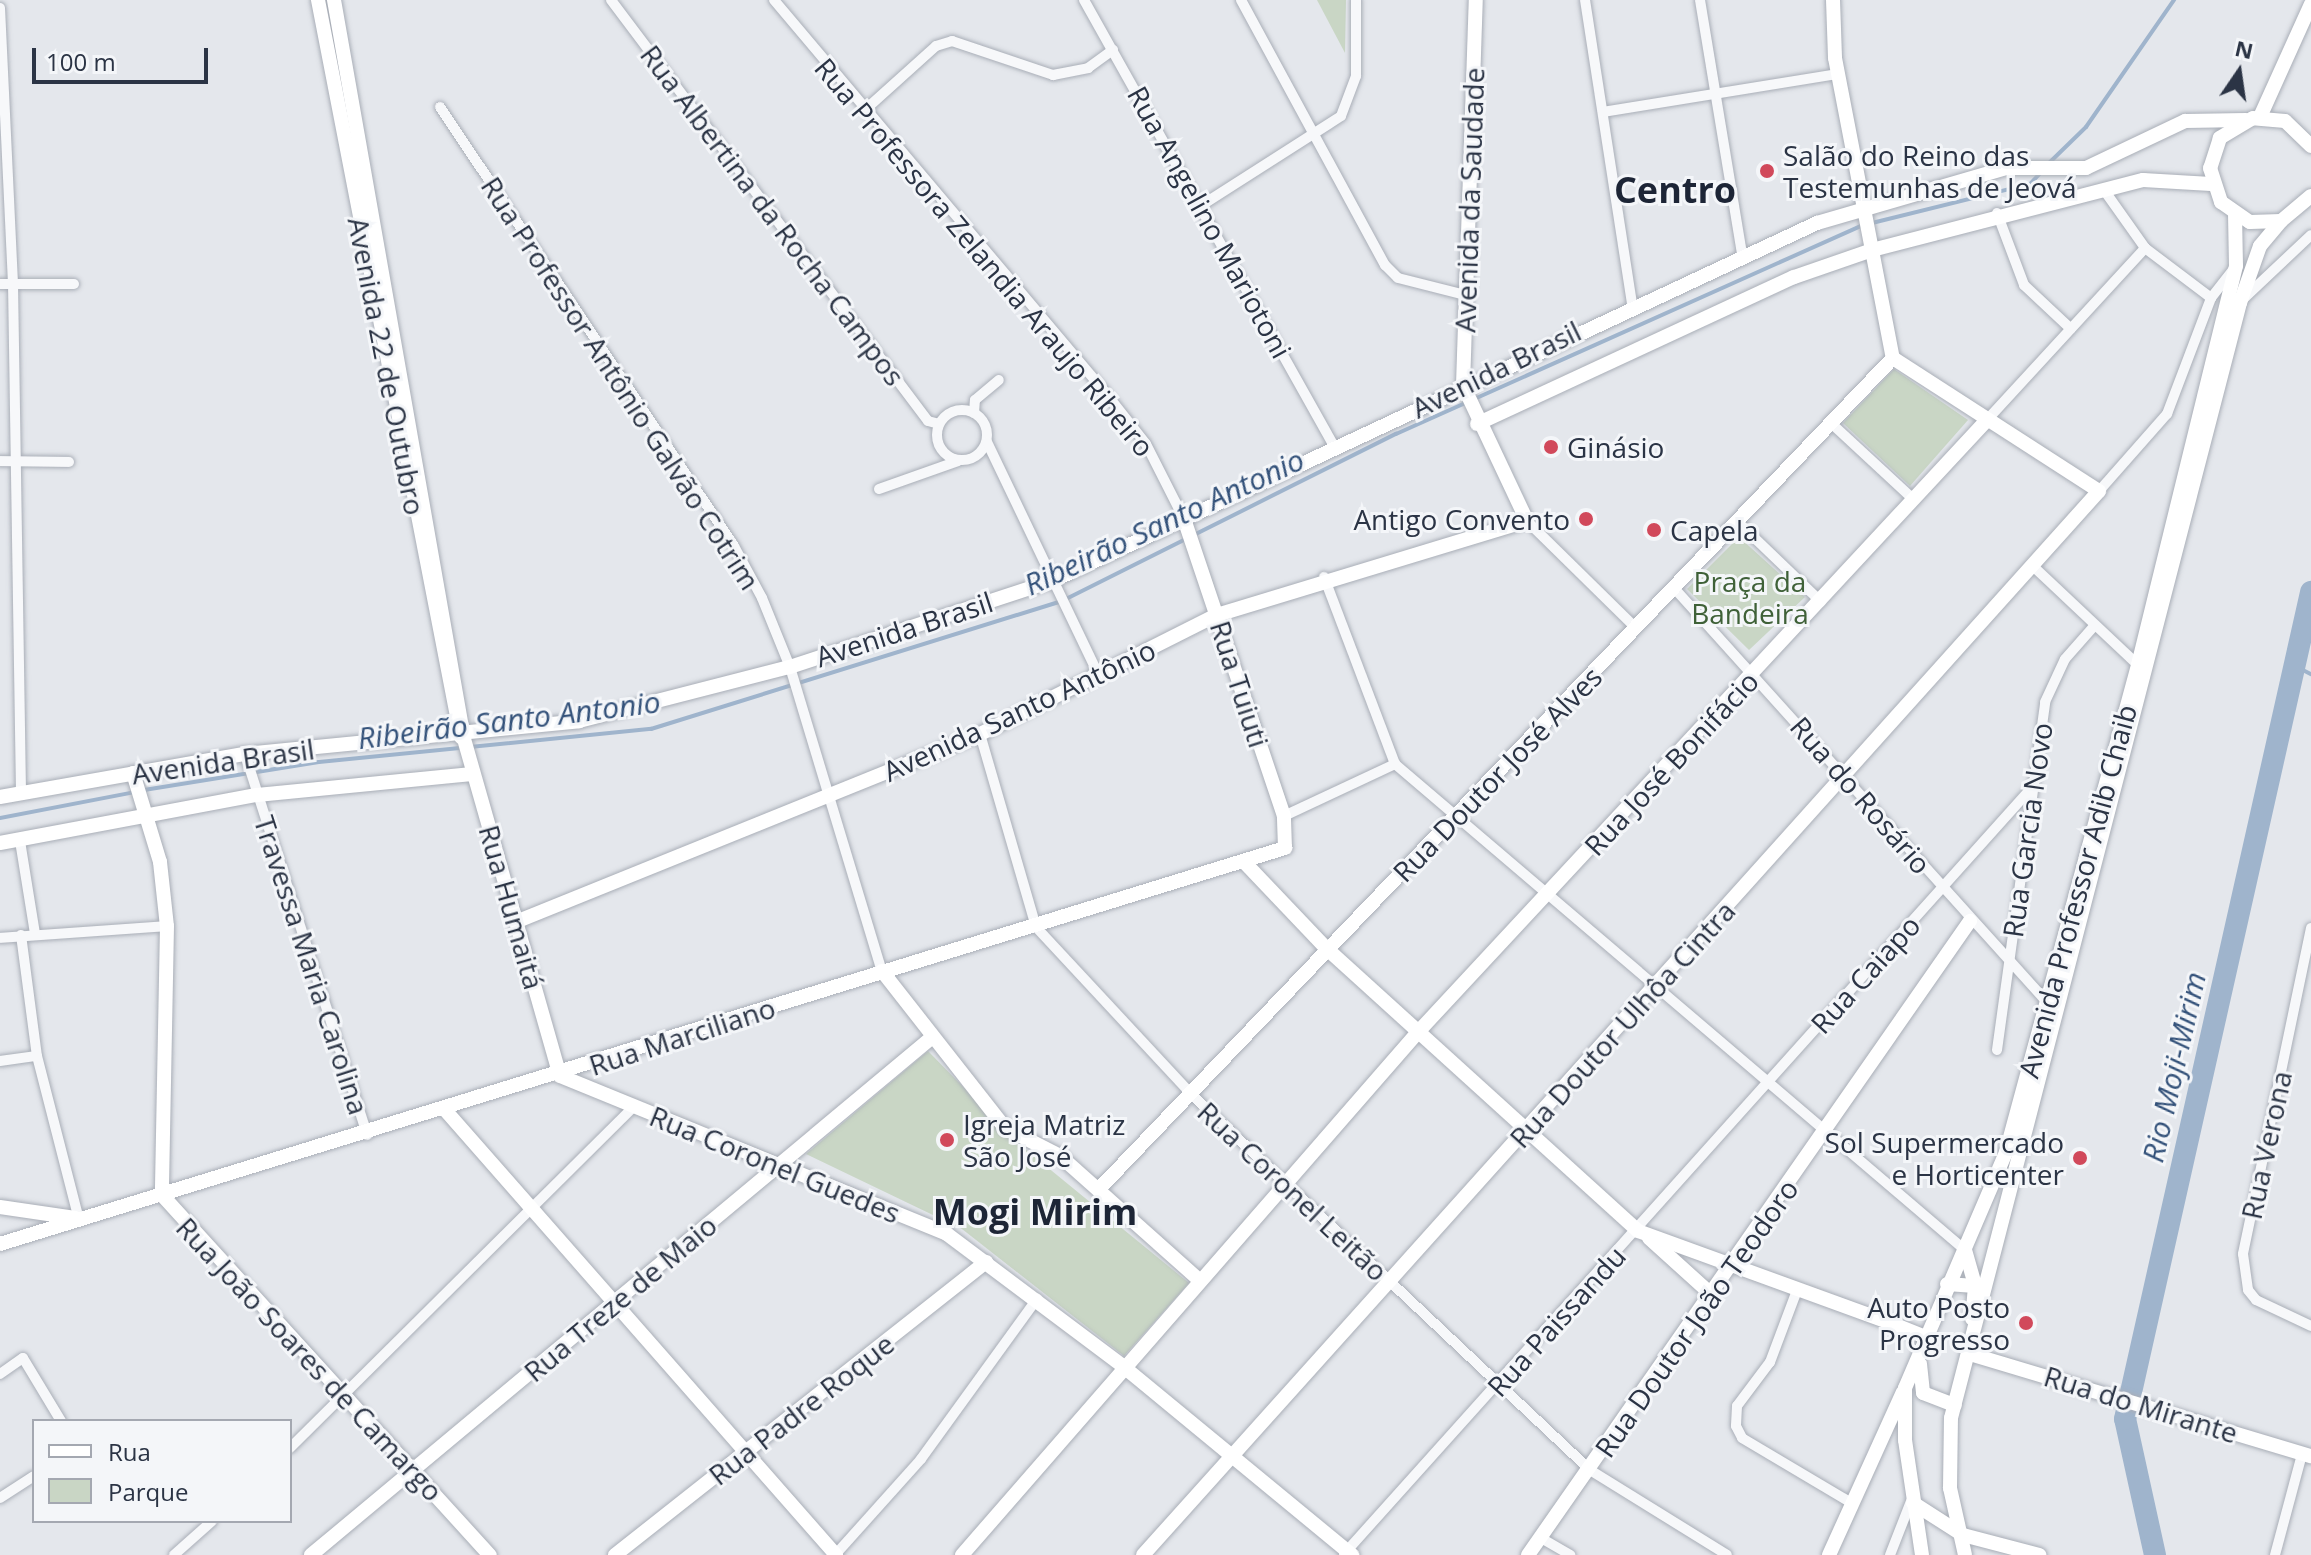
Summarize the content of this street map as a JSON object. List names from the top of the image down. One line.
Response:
{"streets":{"street":["Avenida da Saudade","Rua Albertina da Rocha Campos","Rua Angelino Mariotoni","Rua Professora Zelandia Araujo Ribeiro","Avenida 22 de Outubro","Avenida Brasil","Rua Professor Antônio Galvão Cotrim","Rua Tuiuti","Avenida Santo Antônio","Rua José Bonifácio","Rua Doutor José Alves","Rua do Rosário","Rua Garcia Novo","Avenida Professor Adib Chaib","Rua Humaitá","Travessa Maria Carolina","Rua Caiapo","Rua Doutor Ulhôa Cintra","Rua Marciliano","Rua Verona","Rua Coronel Guedes","Rua Coronel Leitão","Rua Treze de Maio","Rua Doutor João Teodoro","Rua Paissandu","Rua João Soares de Camargo","Rua do Mirante","Rua Padre Roque"]},"crossings":[["Avenida da Saudade","Avenida Brasil"],["Avenida da Saudade","Avenida Santo Antônio"],["Avenida da Saudade","Rua Doutor José Alves"],["Rua Angelino Mariotoni","Avenida Brasil"],["Rua Professora Zelandia Araujo Ribeiro","Avenida Brasil"],["Rua Professora Zelandia Araujo Ribeiro","Rua Tuiuti"],["Avenida 22 de Outubro","Avenida Brasil"],["Avenida 22 de Outubro","Rua Humaitá"],["Avenida Brasil","Rua Professor Antônio Galvão Cotrim"],["Avenida Brasil","Rua Tuiuti"],["Avenida Brasil","Rua Humaitá"],["Avenida Brasil","Travessa Maria Carolina"],["Avenida Brasil","Rua João Soares de Camargo"],["Rua Professor Antônio Galvão Cotrim","Avenida Santo Antônio"],["Rua Professor Antônio Galvão Cotrim","Rua Marciliano"],["Rua Tuiuti","Avenida Santo Antônio"],["Rua Tuiuti","Rua Marciliano"],["Avenida Santo Antônio","Rua Humaitá"],["Avenida Santo Antônio","Rua Coronel Leitão"],["Rua José Bonifácio","Rua do Rosário"],["Rua José Bonifácio","Rua Coronel Guedes"],["Rua José Bonifácio","Rua Coronel Leitão"],["Rua Doutor José Alves","Rua do Rosário"],["Rua Doutor José Alves","Rua Coronel Leitão"],["Rua do Rosário","Rua Garcia Novo"],["Rua do Rosário","Avenida Professor Adib Chaib"],["Rua do Rosário","Rua Caiapo"],["Rua do Rosário","Rua Doutor Ulhôa Cintra"],["Rua do Rosário","Rua Doutor João Teodoro"],["Rua Garcia Novo","Rua Caiapo"],["Avenida Professor Adib Chaib","Rua do Mirante"],["Rua Humaitá","Rua Marciliano"],["Rua Humaitá","Rua Coronel Guedes"],["Travessa Maria Carolina","Rua Marciliano"],["Rua Caiapo","Rua Paissandu"],["Rua Doutor Ulhôa Cintra","Rua Coronel Guedes"],["Rua Doutor Ulhôa Cintra","Rua Coronel Leitão"],["Rua Marciliano","Rua Coronel Guedes"],["Rua Marciliano","Rua Coronel Leitão"],["Rua Marciliano","Rua João Soares de Camargo"],["Rua Coronel Guedes","Rua Treze de Maio"],["Rua Coronel Guedes","Rua Paissandu"],["Rua Coronel Guedes","Rua Padre Roque"],["Rua Coronel Leitão","Rua Doutor João Teodoro"],["Rua Coronel Leitão","Rua Paissandu"],["Rua Treze de Maio","Rua João Soares de Camargo"]],"districts":["Centro","Mogi Mirim"],"water":["Ribeirão Santo Antonio","Rio Moji-Mirim"],"parks":["Praça da Bandeira"],"places":["Salão do Reino das Testemunhas de Jeová","Ginásio","Antigo Convento","Capela","Igreja Matriz São José","Sol Supermercado e Horticenter","Auto Posto Progresso"],"legend":["Rua","Parque"],"scale_bar":"100 m","north":"top"}
